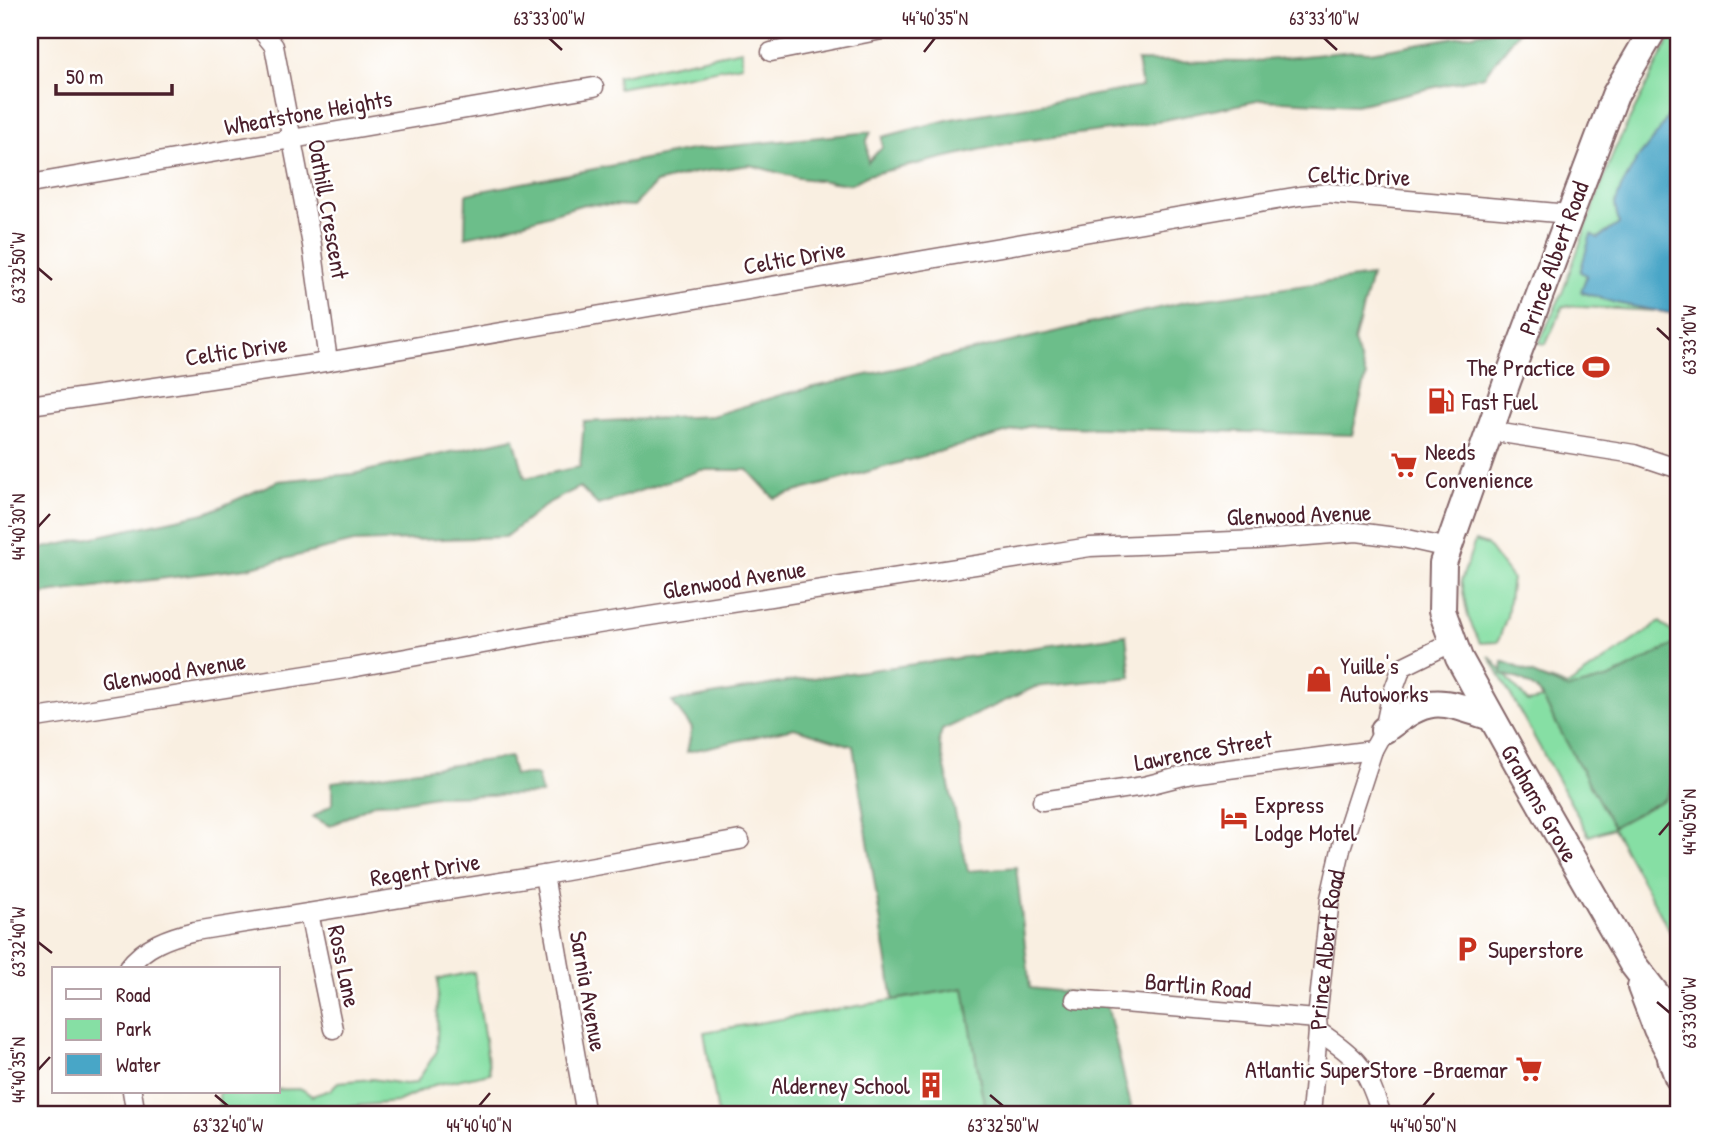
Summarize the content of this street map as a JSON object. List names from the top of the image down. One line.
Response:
{"streets":{"main road":["Prince Albert Road","Grahams Grove"],"street":["Wheatstone Heights","Celtic Drive","Oathill Crescent","Glenwood Avenue","Lawrence Street","Regent Drive","Ross Lane","Bartlin Road","Sarnia Avenue"]},"crossings":[["Wheatstone Heights","Oathill Crescent"],["Celtic Drive","Oathill Crescent"],["Celtic Drive","Prince Albert Road"],["Prince Albert Road","Glenwood Avenue"],["Prince Albert Road","Lawrence Street"],["Prince Albert Road","Grahams Grove"],["Prince Albert Road","Bartlin Road"],["Regent Drive","Ross Lane"],["Regent Drive","Sarnia Avenue"]],"places":{"sports":["The Practice"],"fuel station":["Fast Fuel"],"supermarket":["Needs Convenience","Atlantic SuperStore -Braemar"],"shop":["Yuille's Autoworks"],"hotel":["Express Lodge Motel"],"parking":["Superstore"],"building":["Alderney School"]},"legend":["Road","Park","Water"],"scale_bar":"50 m","coordinates":["63°33'00\"W","44°40'35\"N","63°33'10\"W","63°32'50\"W","44°40'30\"N","44°40'50\"N","63°32'40\"W","44°40'40\"N"]}
